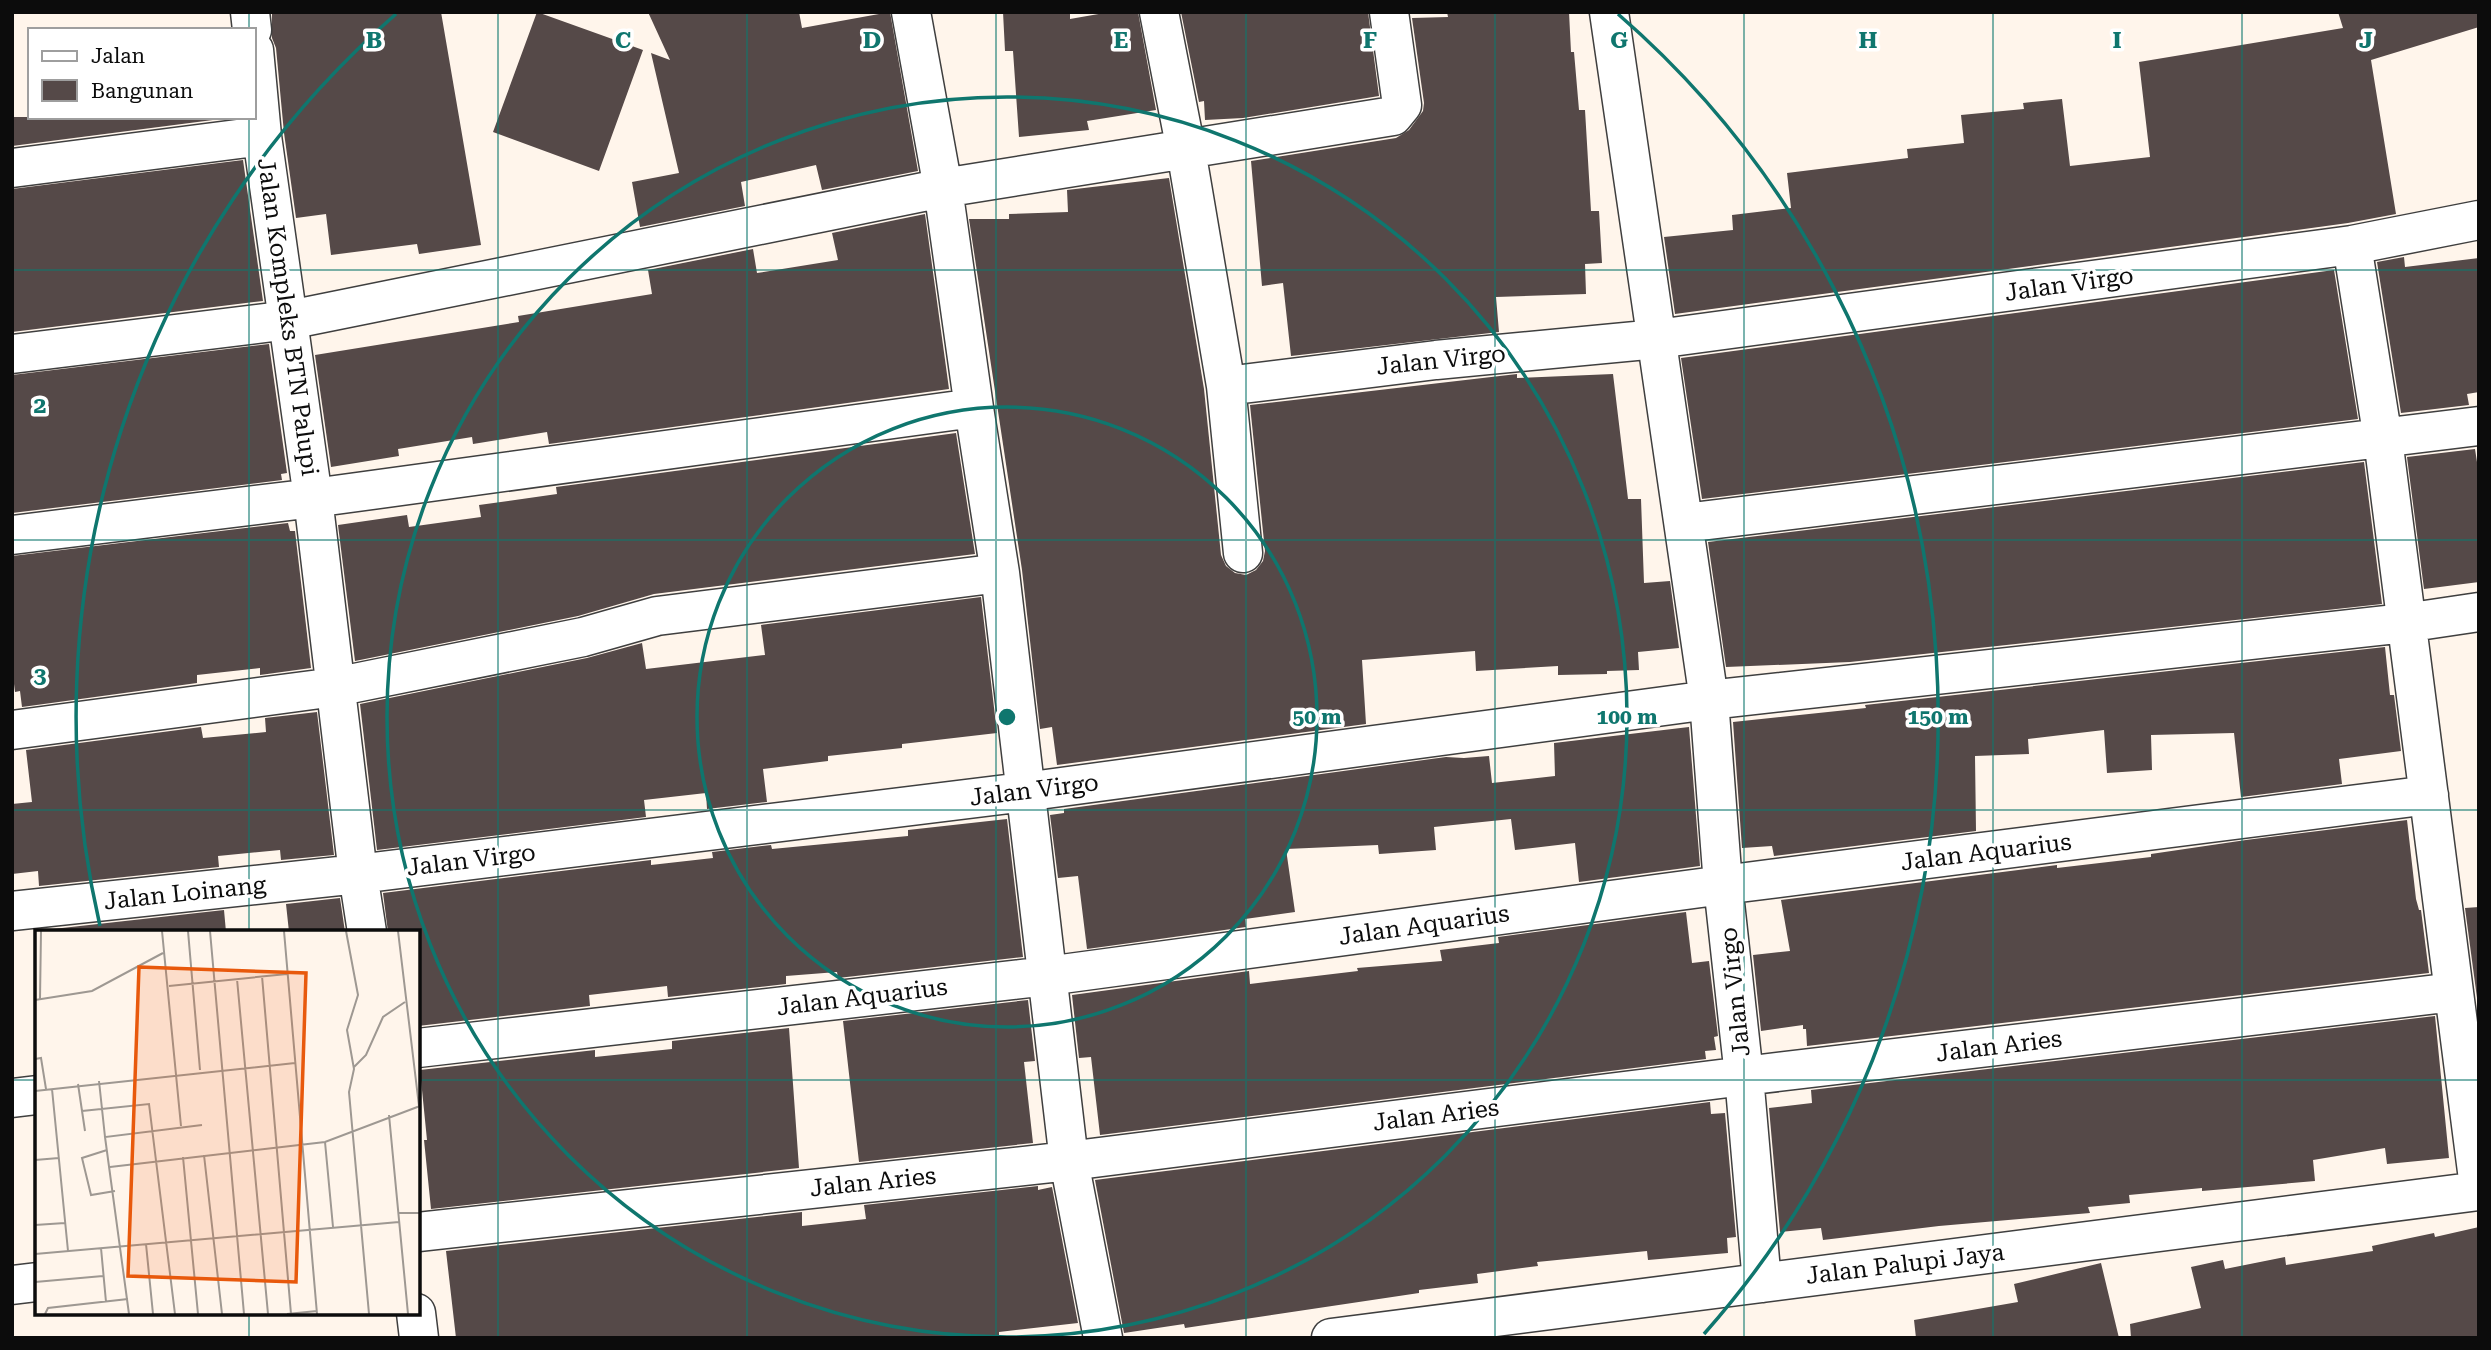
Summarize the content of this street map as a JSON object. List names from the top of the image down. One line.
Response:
{"streets":{"street":["Jalan Virgo","Jalan Kompleks BTN Palupi","Jalan Aquarius","Jalan Loinang","Jalan Aries","Jalan Palupi Jaya"]},"crossings":[["Jalan Virgo","Jalan Kompleks BTN Palupi"],["Jalan Virgo","Jalan Aquarius"],["Jalan Virgo","Jalan Loinang"],["Jalan Virgo","Jalan Aries"],["Jalan Virgo","Jalan Palupi Jaya"],["Jalan Kompleks BTN Palupi","Jalan Loinang"]],"legend":["Jalan","Bangunan"],"grid":{"columns":["B","C","D","E","F","G","H","I","J"],"rows":["2","3"]},"rings":["50 m","100 m","150 m"]}
